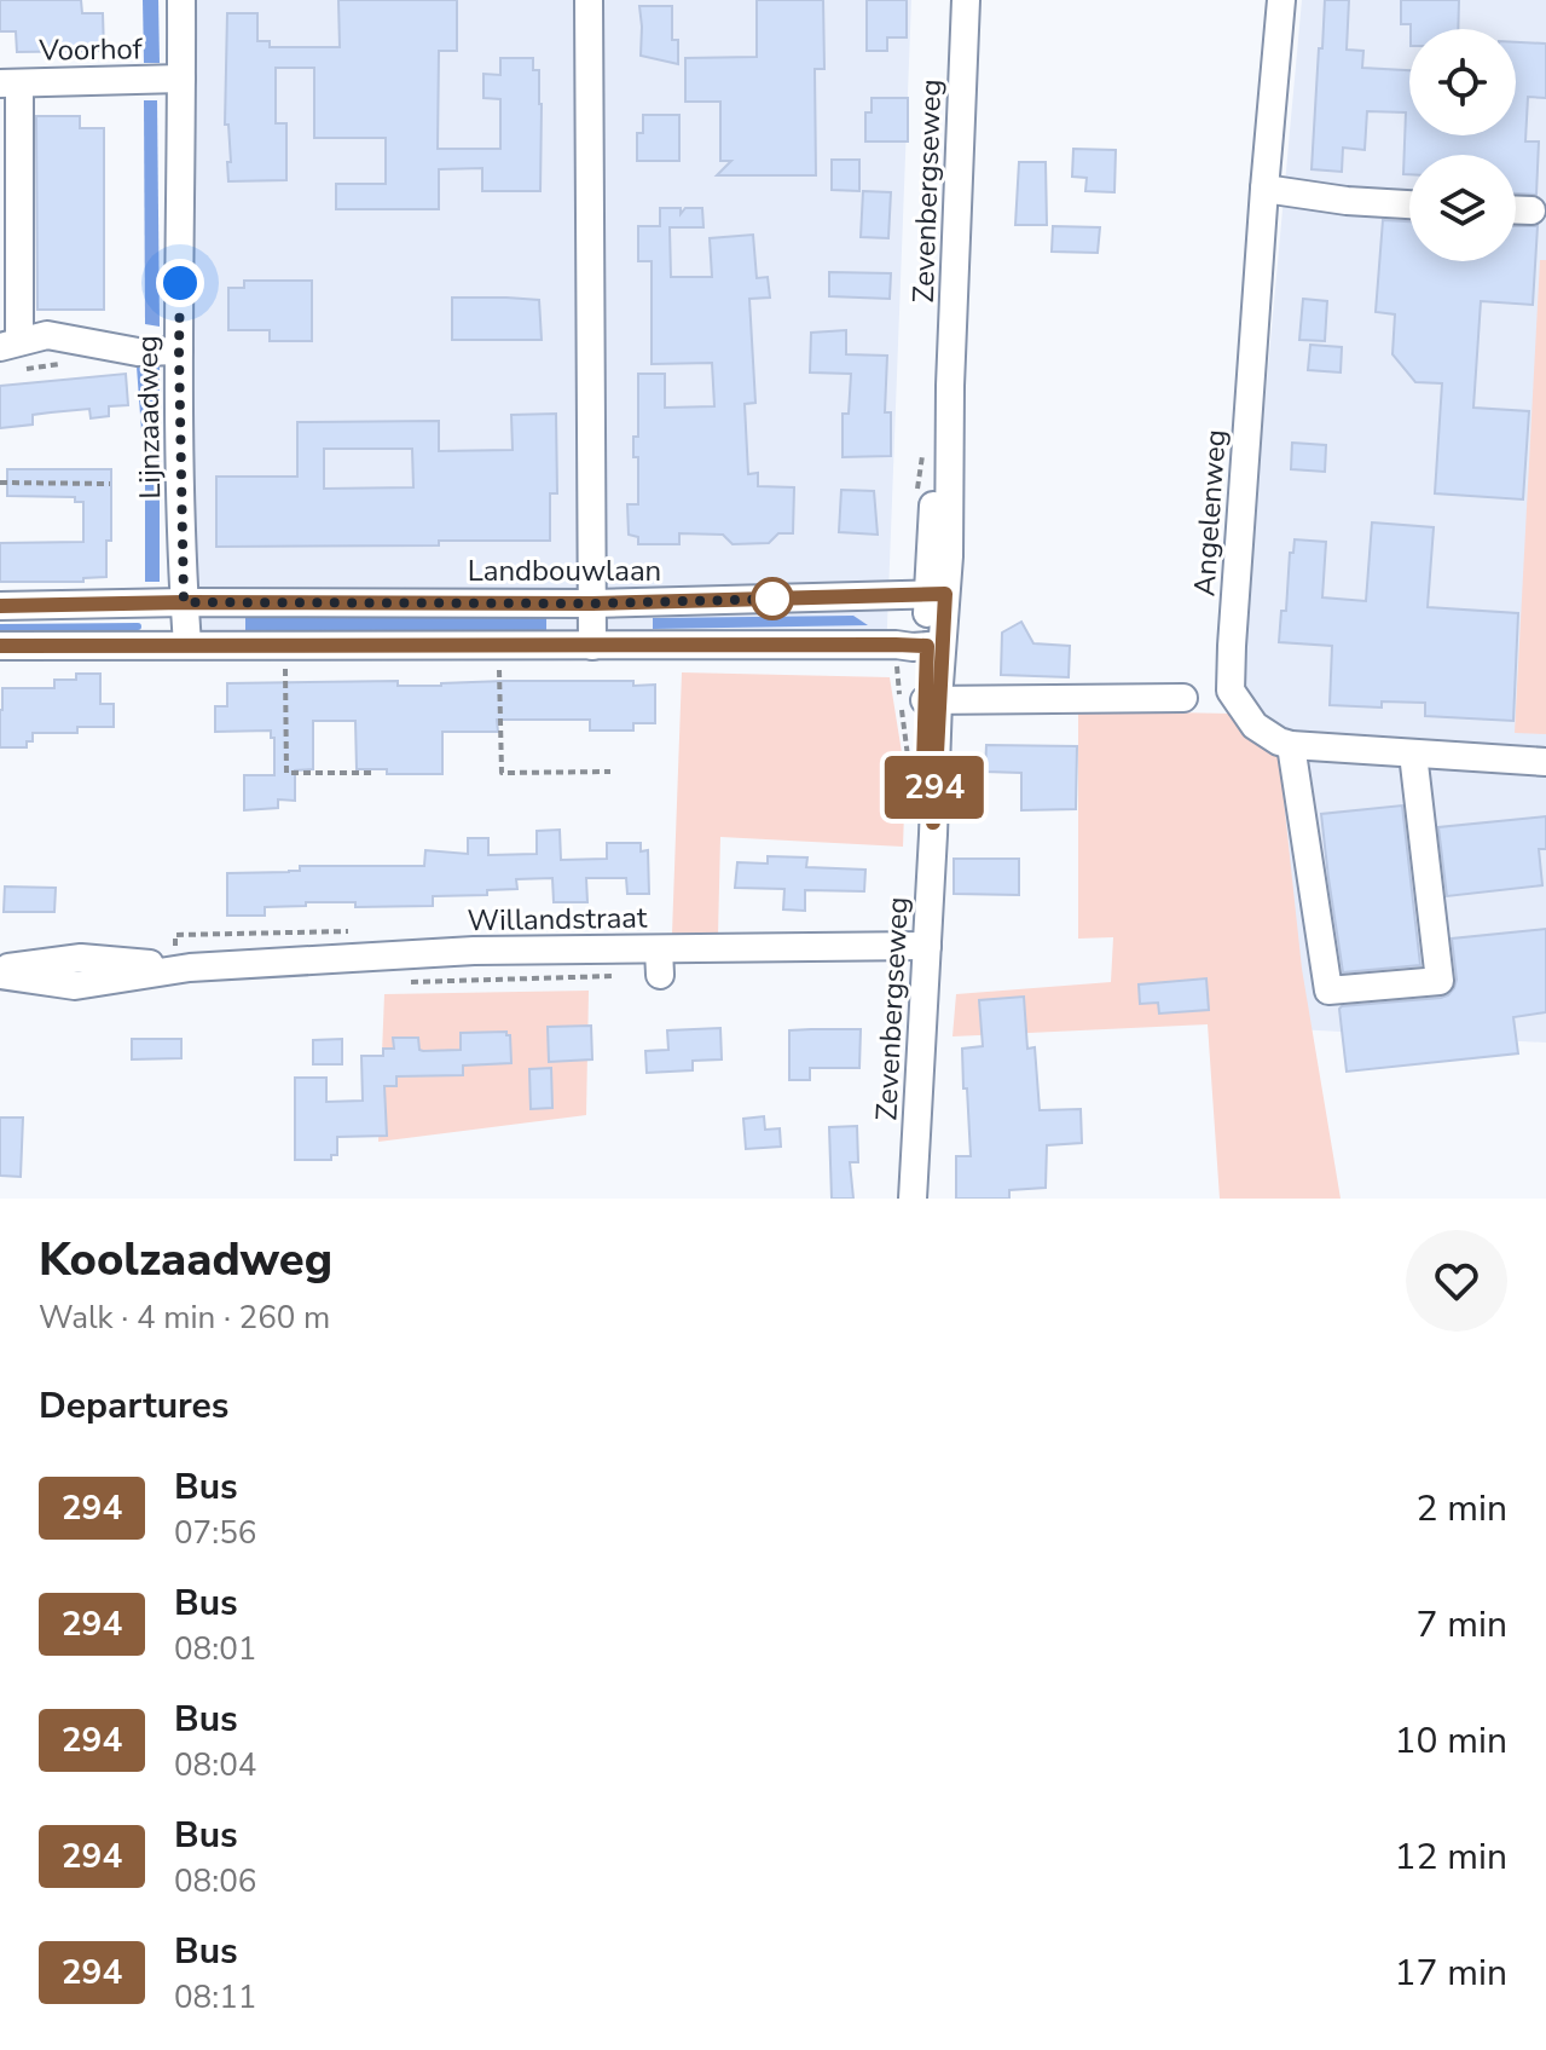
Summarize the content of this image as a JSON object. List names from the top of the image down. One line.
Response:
{"streets":{"street":["Voorhof","Zevenbergseweg","Lijnzaadweg","Angelenweg","Landbouwlaan","Willandstraat"]},"crossings":[["Voorhof","Lijnzaadweg"],["Zevenbergseweg","Landbouwlaan"],["Zevenbergseweg","Willandstraat"],["Lijnzaadweg","Landbouwlaan"]],"lines":["bus line 294"],"page":{"on_map":"294","heading":[["Koolzaadweg","Walk · 4 min · 260 m"],"Departures"],"list":[{"mark":"294","name":"Bus","note":"07:56","value":"2 min"},{"mark":"294","name":"Bus","note":"08:01","value":"7 min"},{"mark":"294","name":"Bus","note":"08:04","value":"10 min"},{"mark":"294","name":"Bus","note":"08:06","value":"12 min"},{"mark":"294","name":"Bus","note":"08:11","value":"17 min"}]}}
